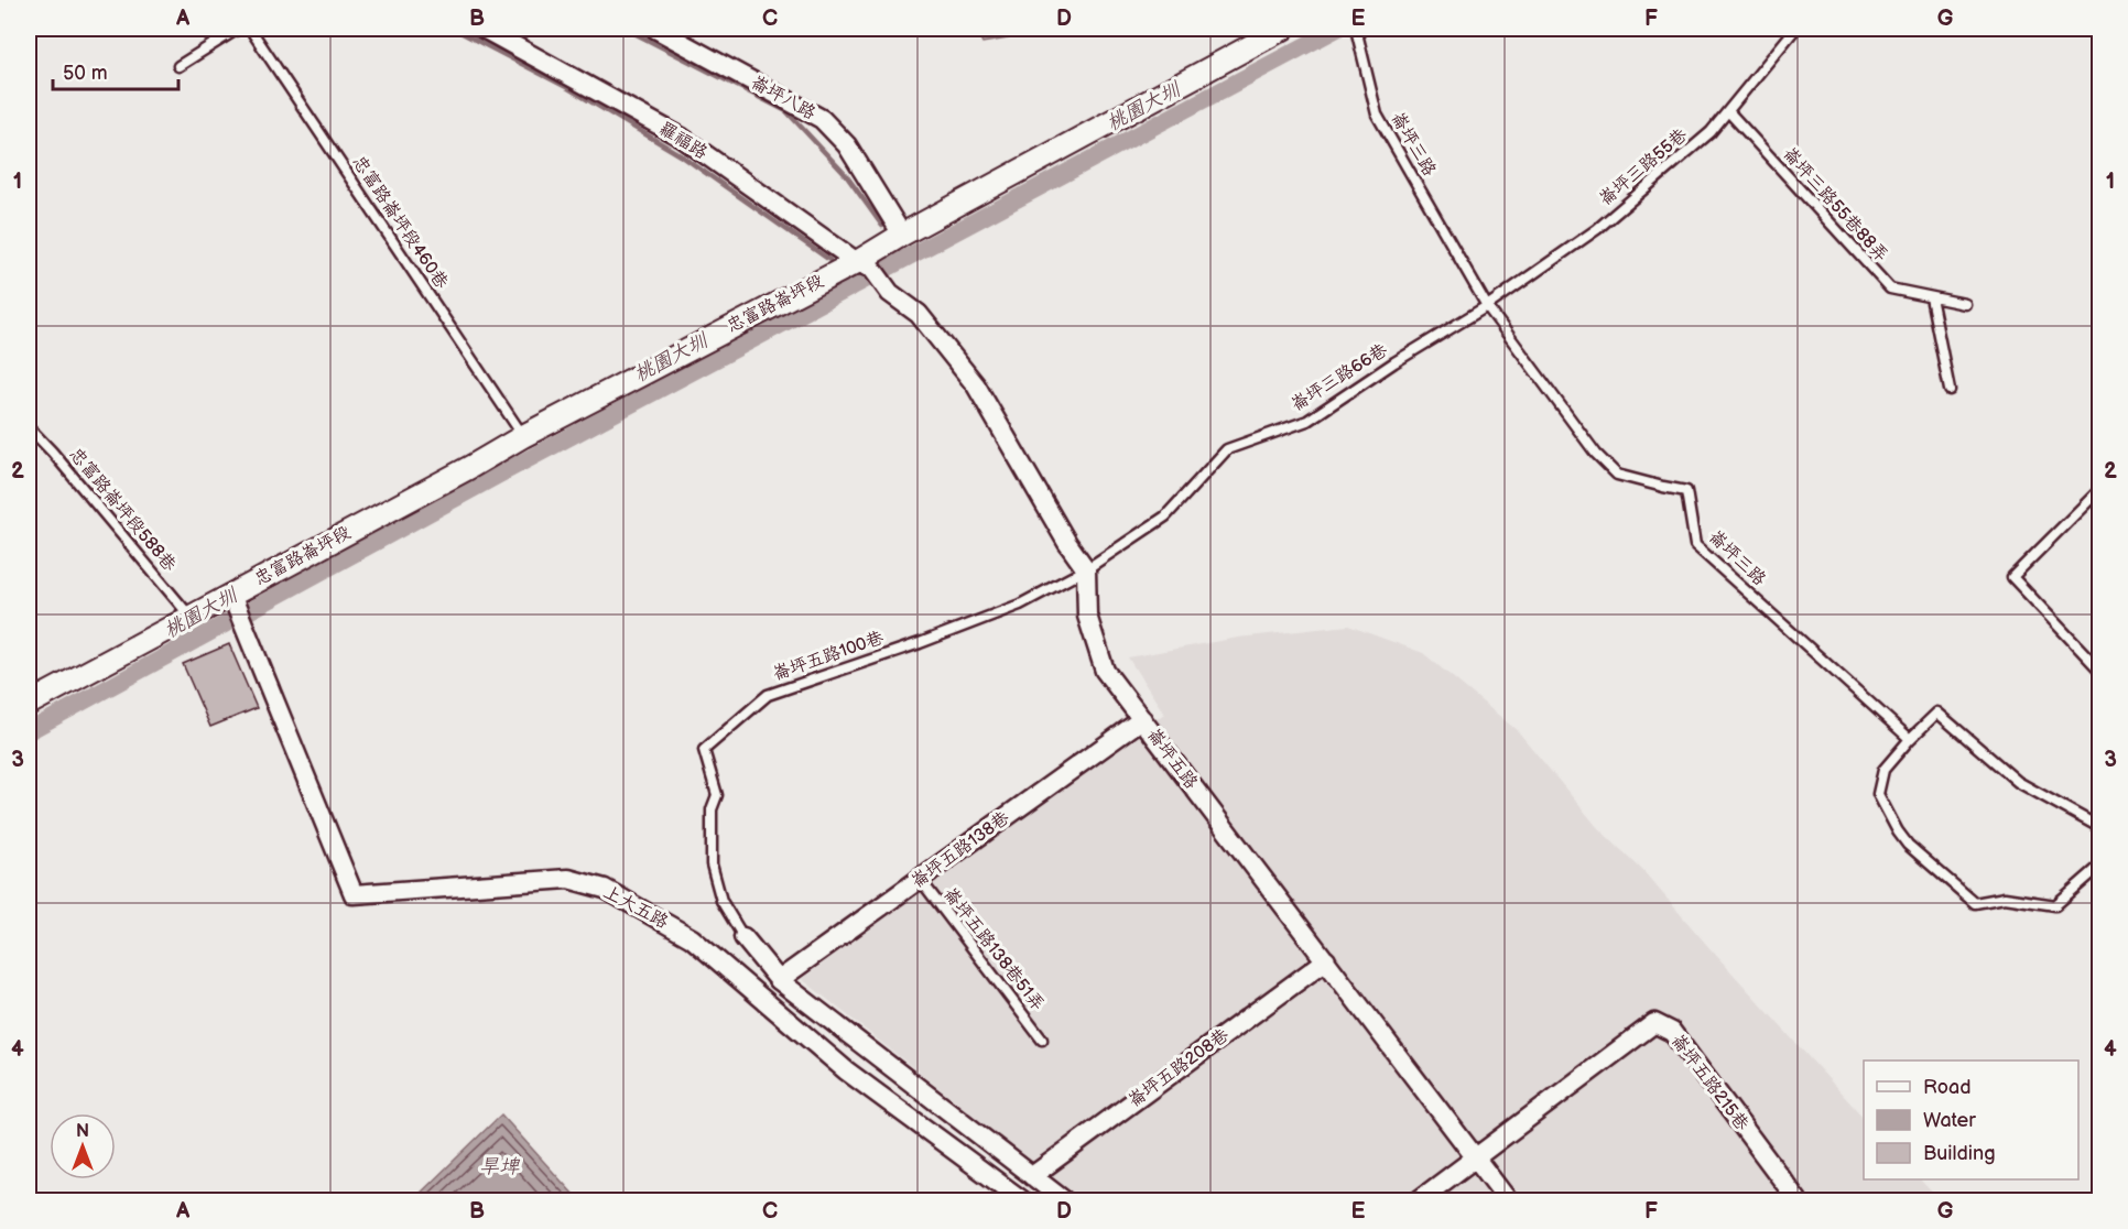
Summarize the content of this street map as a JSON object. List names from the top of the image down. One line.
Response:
{"streets":{"street":["崙坪八路","羅福路","忠富路崙坪段","崙坪五路","崙坪五路138巷","上大五路","崙坪五路208巷","崙坪五路215巷"],"lane":["崙坪三路","崙坪三路55巷","崙坪三路55巷88弄","忠富路崙坪段460巷","崙坪三路66巷","忠富路崙坪段588巷","崙坪五路100巷","崙坪五路138巷51弄"]},"crossings":[["崙坪八路","忠富路崙坪段"],["羅福路","忠富路崙坪段"],["羅福路","崙坪三路66巷"],["羅福路","崙坪五路100巷"],["羅福路","崙坪五路"],["崙坪三路","崙坪三路55巷"],["崙坪三路","崙坪三路66巷"],["崙坪三路55巷","崙坪三路55巷88弄"],["崙坪三路55巷","崙坪三路66巷"],["忠富路崙坪段460巷","忠富路崙坪段"],["忠富路崙坪段","忠富路崙坪段588巷"],["忠富路崙坪段","上大五路"],["崙坪三路66巷","崙坪五路100巷"],["崙坪三路66巷","崙坪五路"],["崙坪五路100巷","崙坪五路"],["崙坪五路","崙坪五路138巷"],["崙坪五路","崙坪五路208巷"],["崙坪五路","崙坪五路215巷"],["崙坪五路138巷","崙坪五路138巷51弄"]],"water":["桃園大圳","旱埤"],"legend":["Road","Water","Building"],"scale_bar":"50 m","north":"top","grid":{"columns":["A","B","C","D","E","F","G"],"rows":["1","2","3","4"]}}
